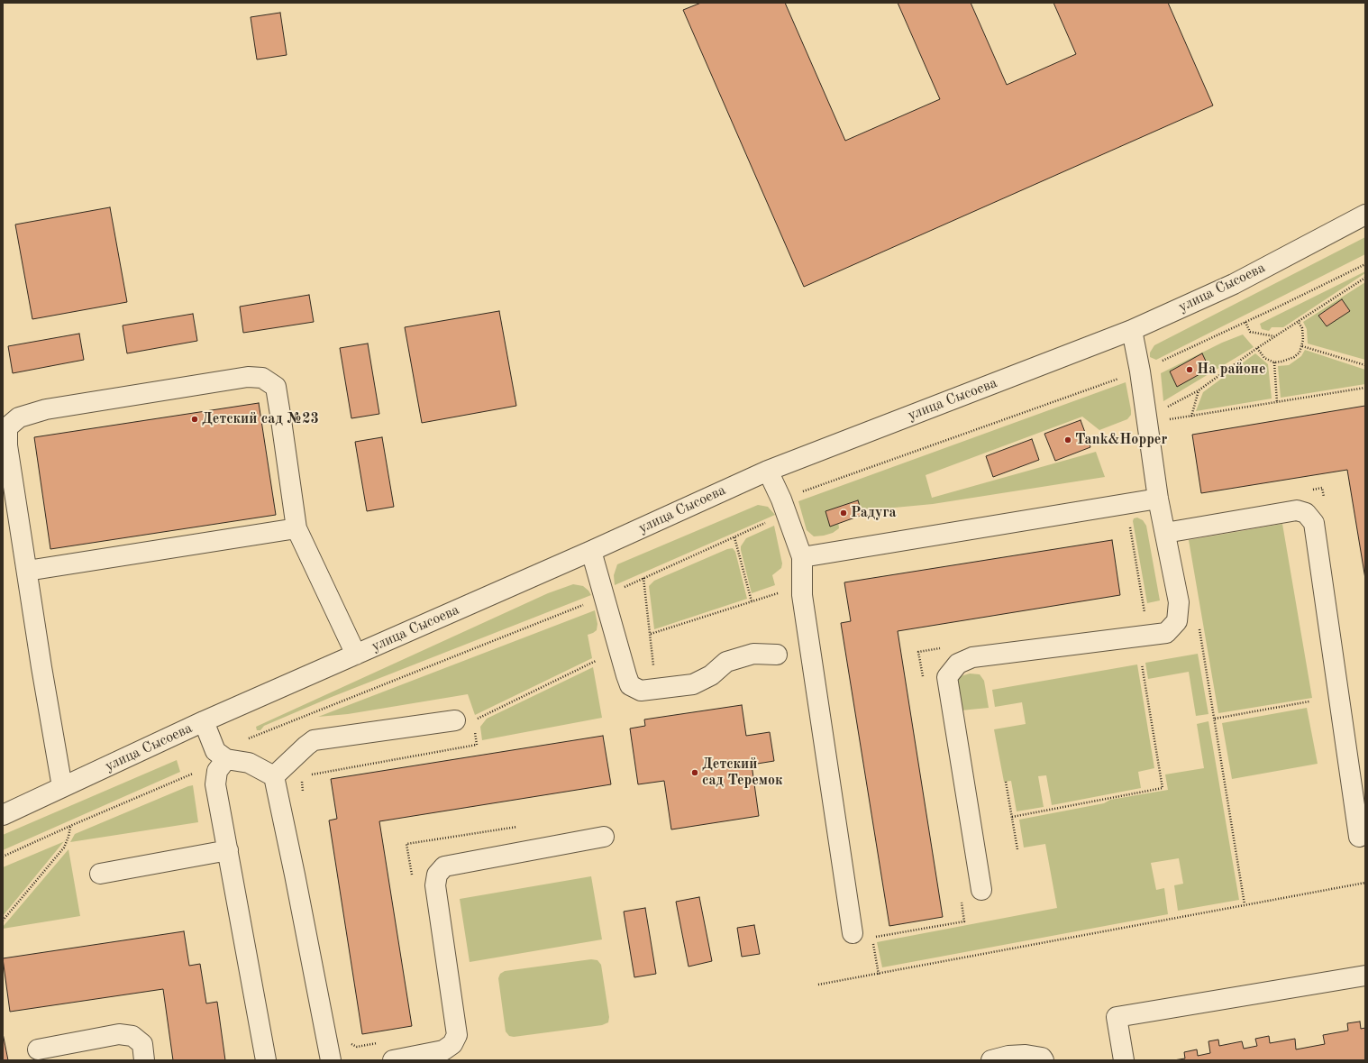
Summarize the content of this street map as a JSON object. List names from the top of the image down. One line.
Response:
{"streets":{"street":["улица Сысоева"]},"places":["На районе","Детский сад №23","Tank&Hopper","Радуга","Детский сад Теремок"]}
